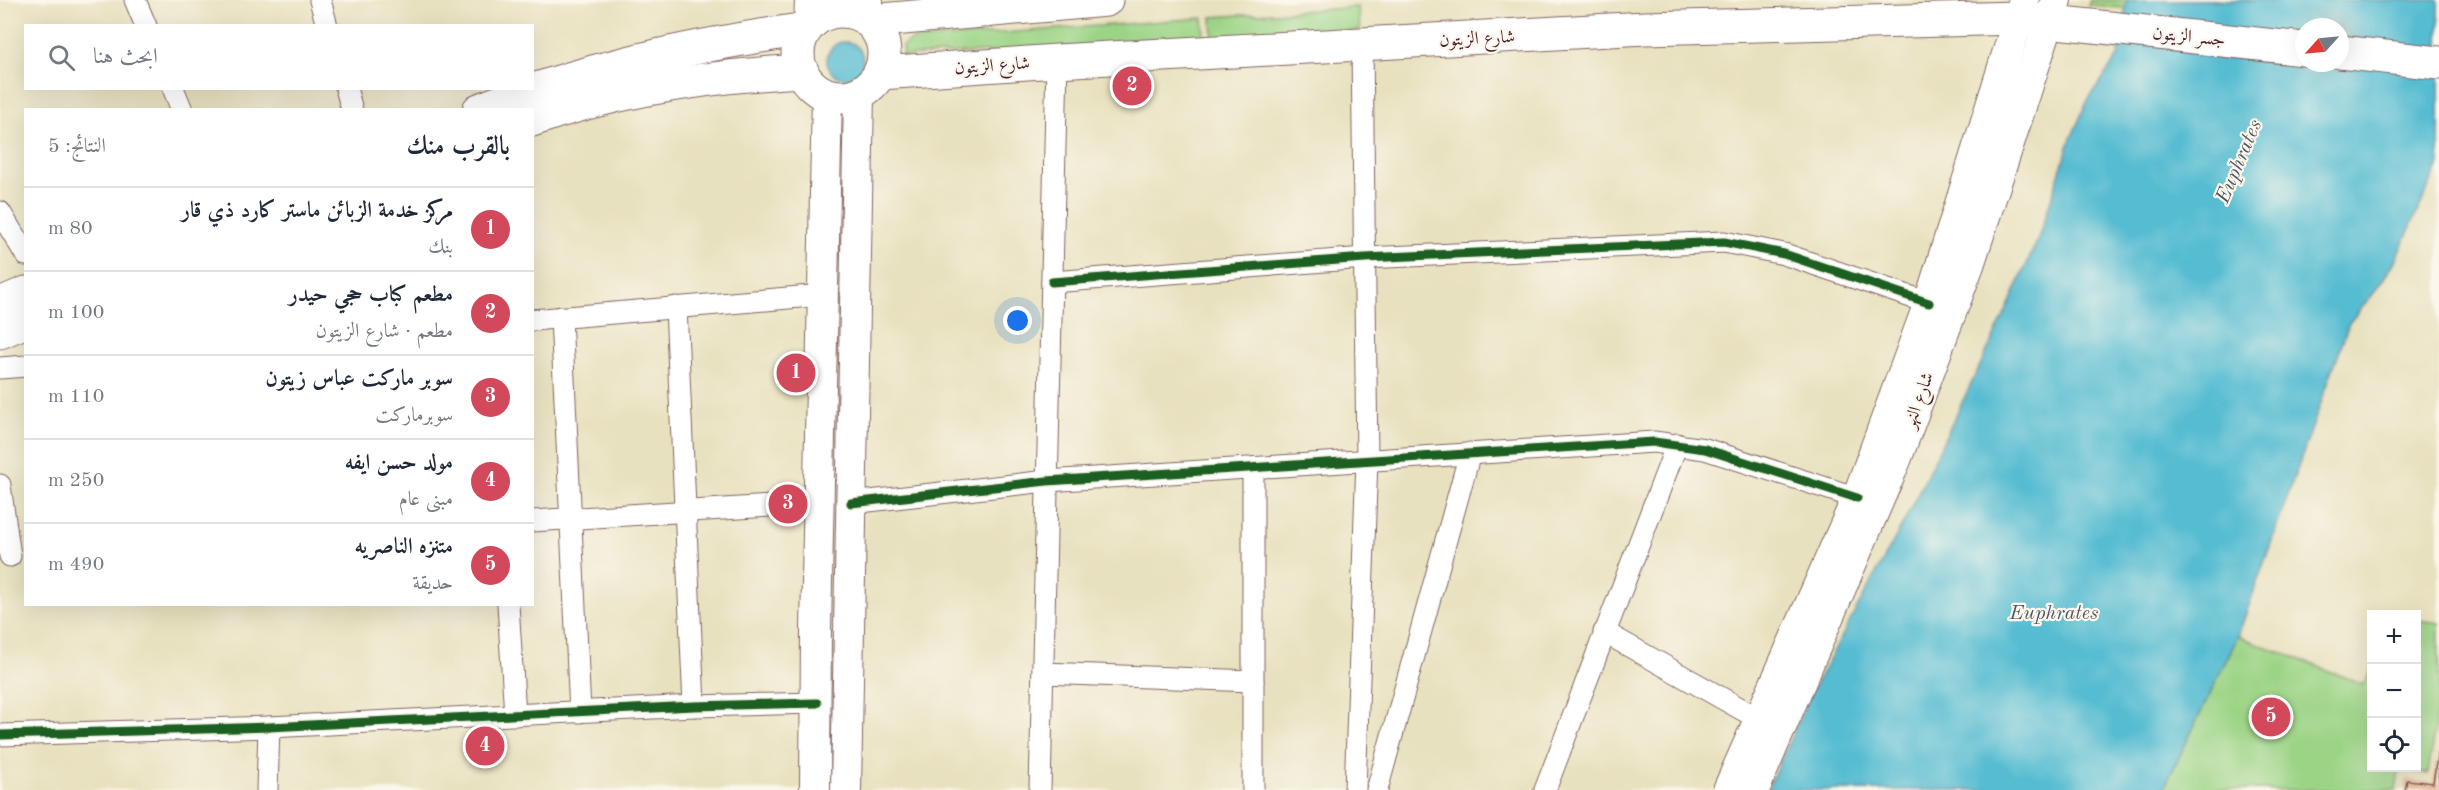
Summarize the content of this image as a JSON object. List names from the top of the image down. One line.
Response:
{"streets":{"main road":["جسر الزيتون","شارع الزيتون","شارع النهر"]},"crossings":[["جسر الزيتون","شارع الزيتون"],["جسر الزيتون","شارع النهر"],["شارع الزيتون","شارع النهر"]],"water":["Euphrates"],"north":"bottom left","page":{"search":"ابحث هنا","pins":["2","1","3","5","4"],"heading":["بالقرب منك","النتائج: 5"],"list":[{"mark":"1","name":"مركز خدمة الزبائن ماستر كارد ذي قار","note":"بنك","value":"80 m"},{"mark":"2","name":"مطعم كباب حجي حيدر","note":"مطعم · شارع الزيتون","value":"100 m"},{"mark":"3","name":"سوبر ماركت عباس زيتون","note":"سوبرماركت","value":"110 m"},{"mark":"4","name":"مولد حسن ايفه","note":"مبنى عام","value":"250 m"},{"mark":"5","name":"متنزه الناصريه","note":"حديقة","value":"490 m"}],"map_buttons":["+","−"]}}
